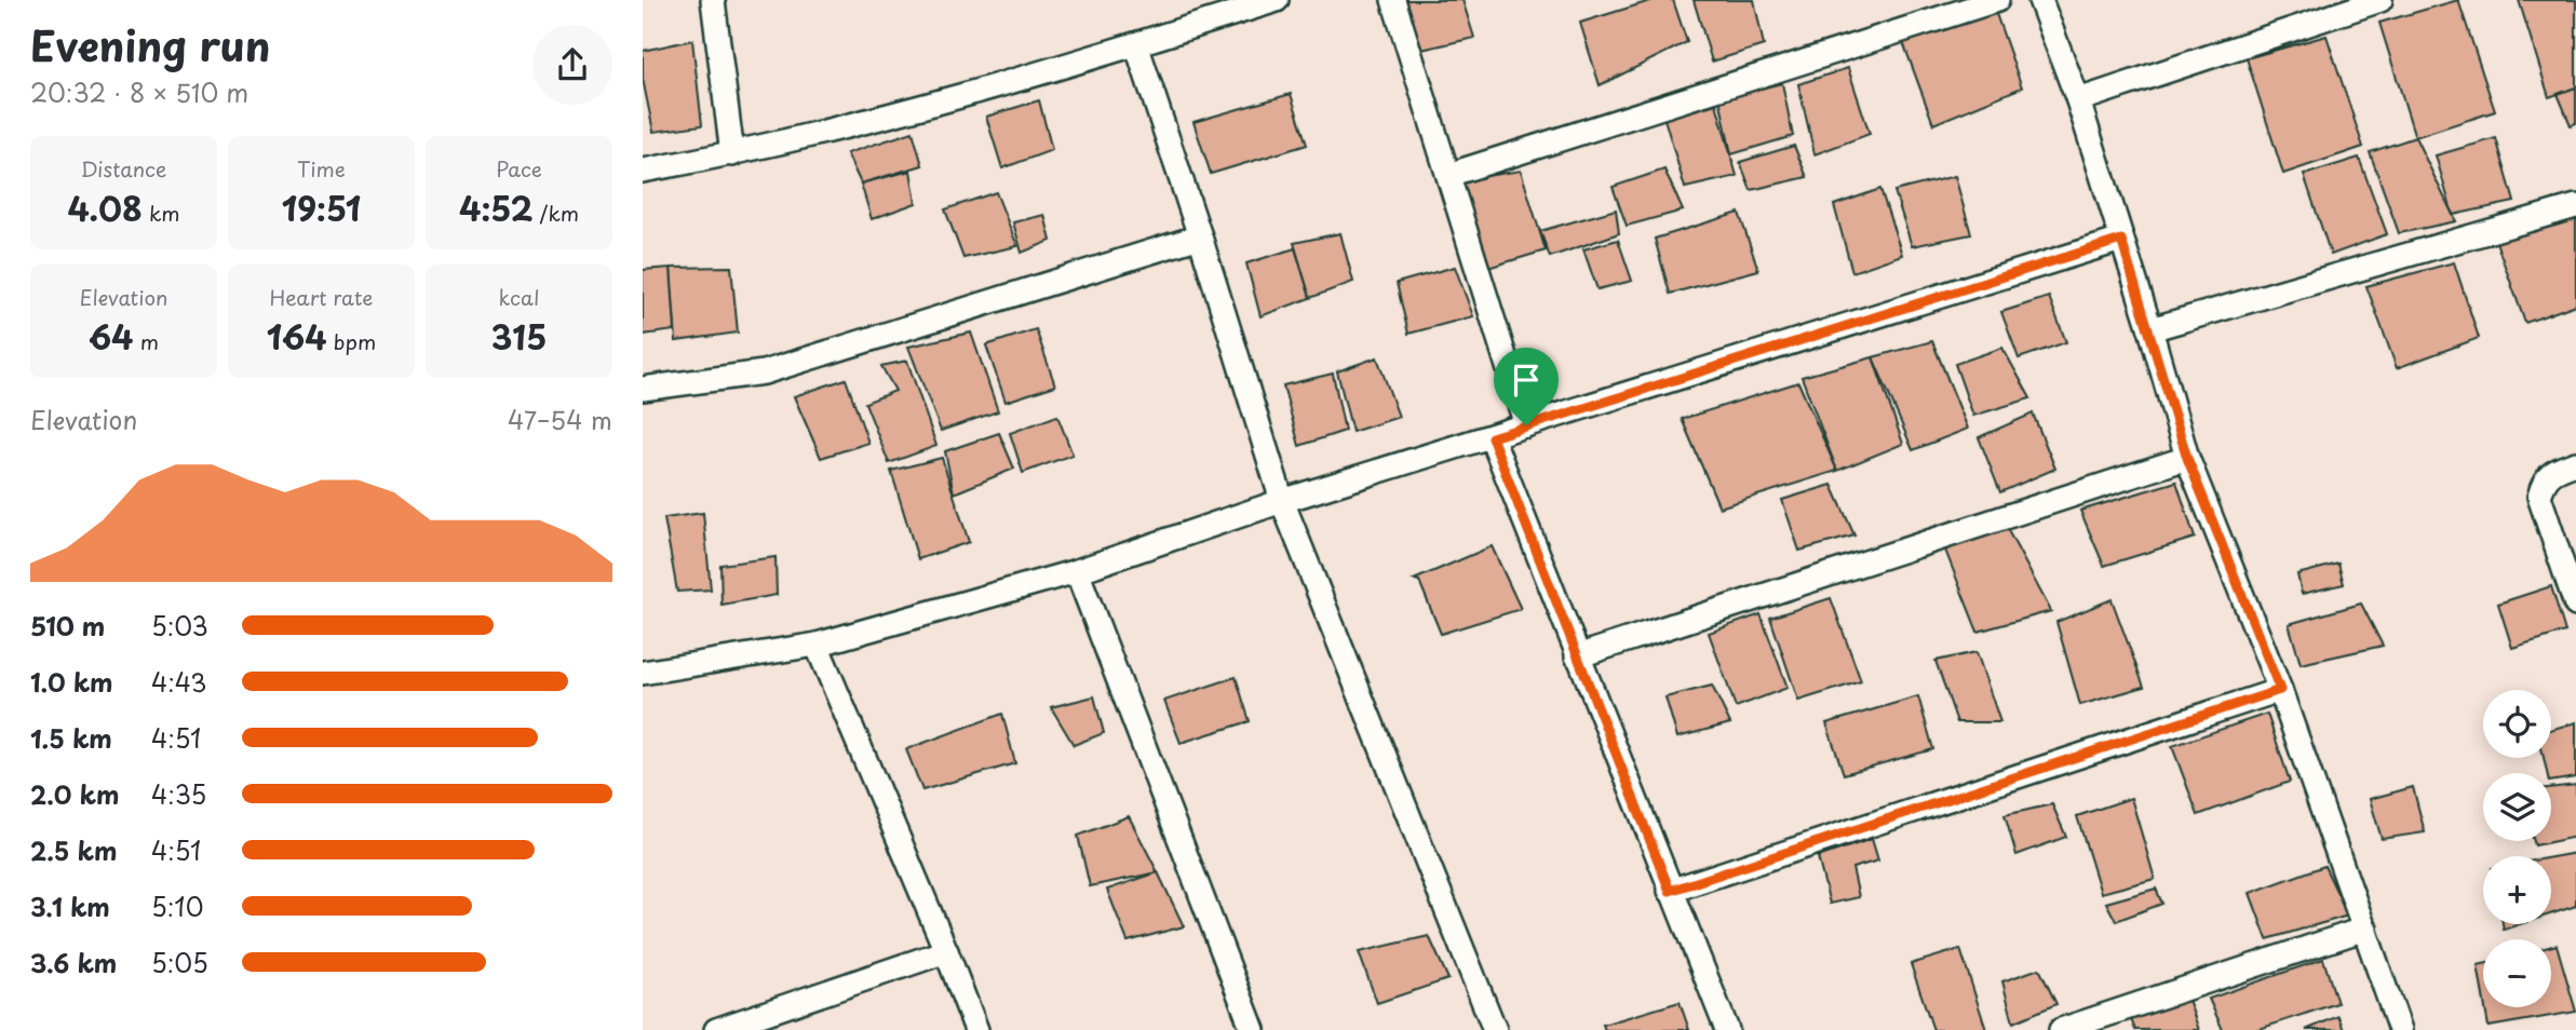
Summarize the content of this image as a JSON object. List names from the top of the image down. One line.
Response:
{"page":{"heading":["Evening run","20:32 · 8 × 510 m"],"stats":[["Distance","4.08 km"],["Time","19:51"],["Pace","4:52 /km"],["Elevation","64 m"],["Heart rate","164 bpm"],["kcal","315"]],"chart":["Elevation","47–54 m"],"list":[{"name":"510 m","note":"5:03"},{"name":"1.0 km","note":"4:43"},{"name":"1.5 km","note":"4:51"},{"name":"2.0 km","note":"4:35"},{"name":"2.5 km","note":"4:51"},{"name":"3.1 km","note":"5:10"},{"name":"3.6 km","note":"5:05"}],"map_buttons":["+","−"]}}
